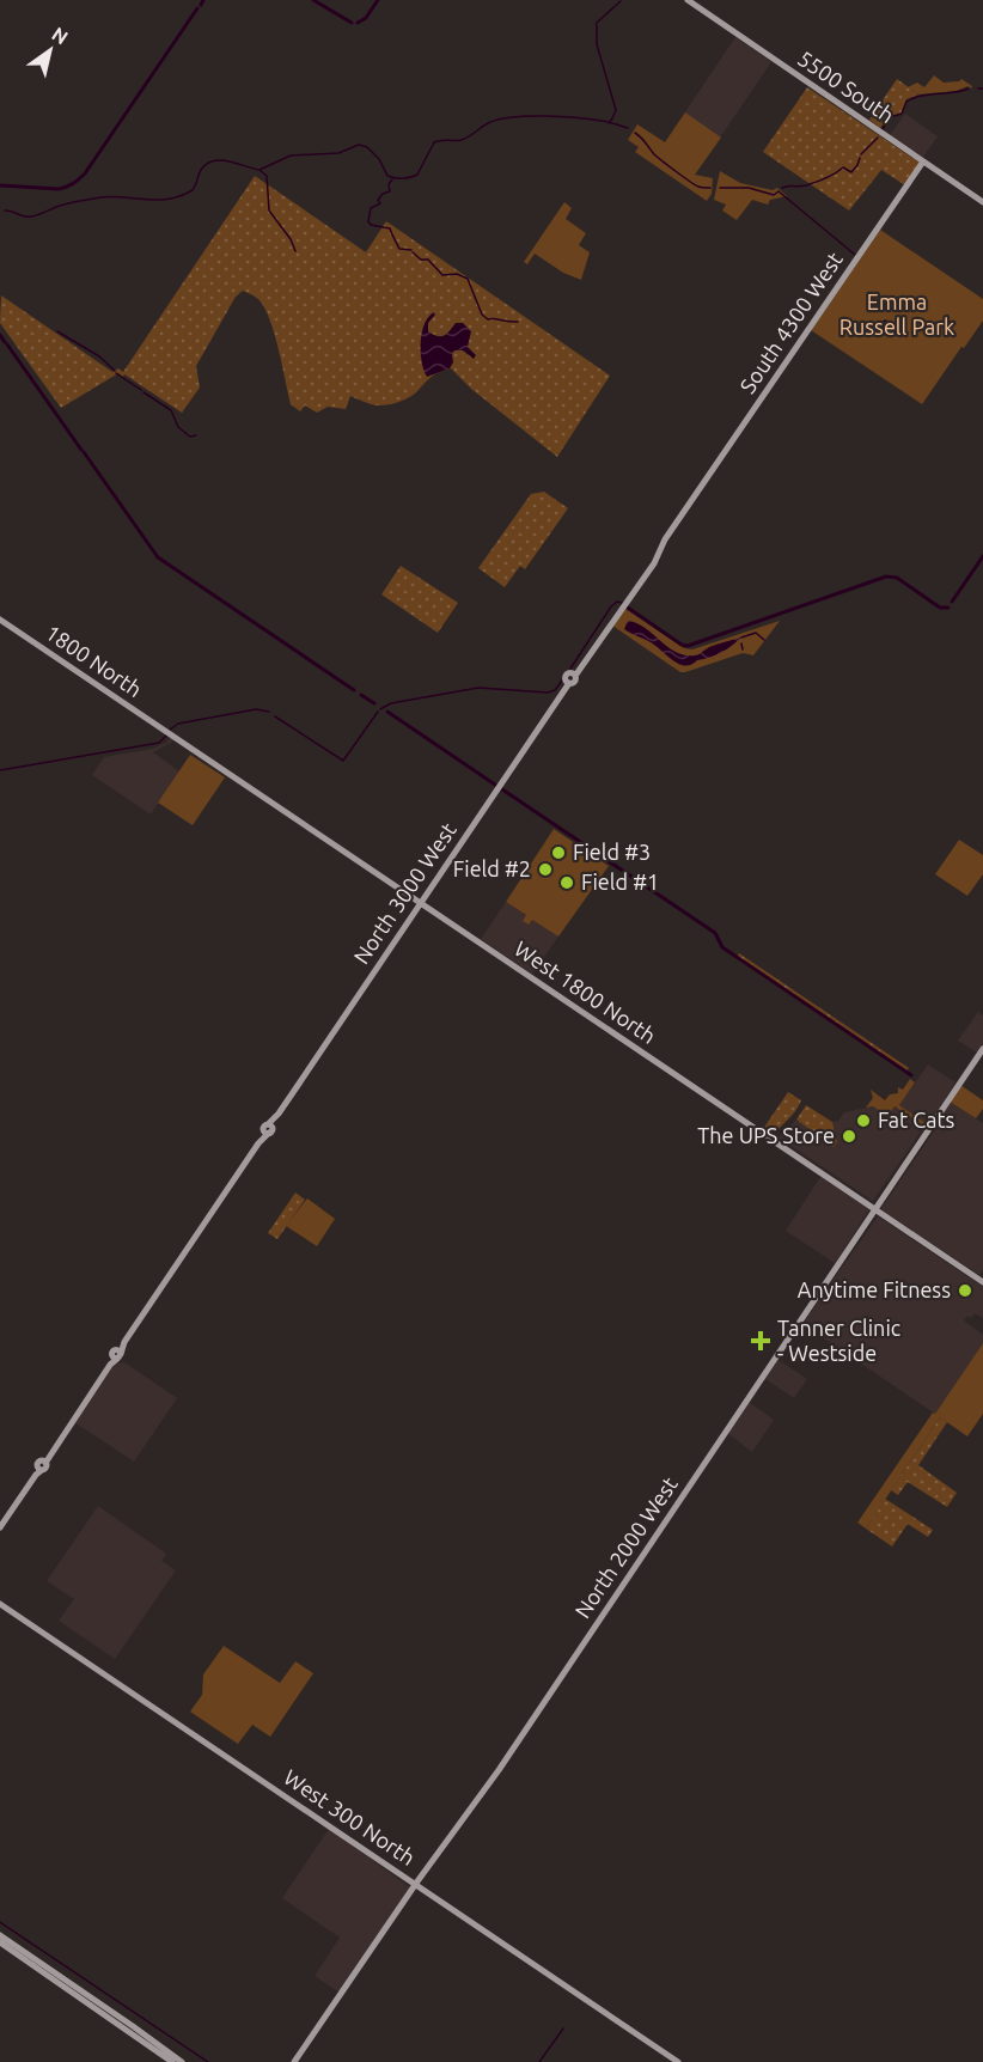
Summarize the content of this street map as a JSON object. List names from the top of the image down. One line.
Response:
{"streets":{"main road":["5500 South","South 4300 West","1800 North","North 3000 West","West 1800 North","North 2000 West","West 300 North"]},"crossings":[["5500 South","South 4300 West"],["South 4300 West","North 3000 West"],["1800 North","West 1800 North"],["North 3000 West","West 1800 North"],["West 1800 North","North 2000 West"],["North 2000 West","West 300 North"]],"parks":["Emma Russell Park"],"places":{"other":["Field #3","Field #2","Field #1","Fat Cats","The UPS Store","Anytime Fitness"],"health":["Tanner Clinic - Westside"]},"north":"top right"}
